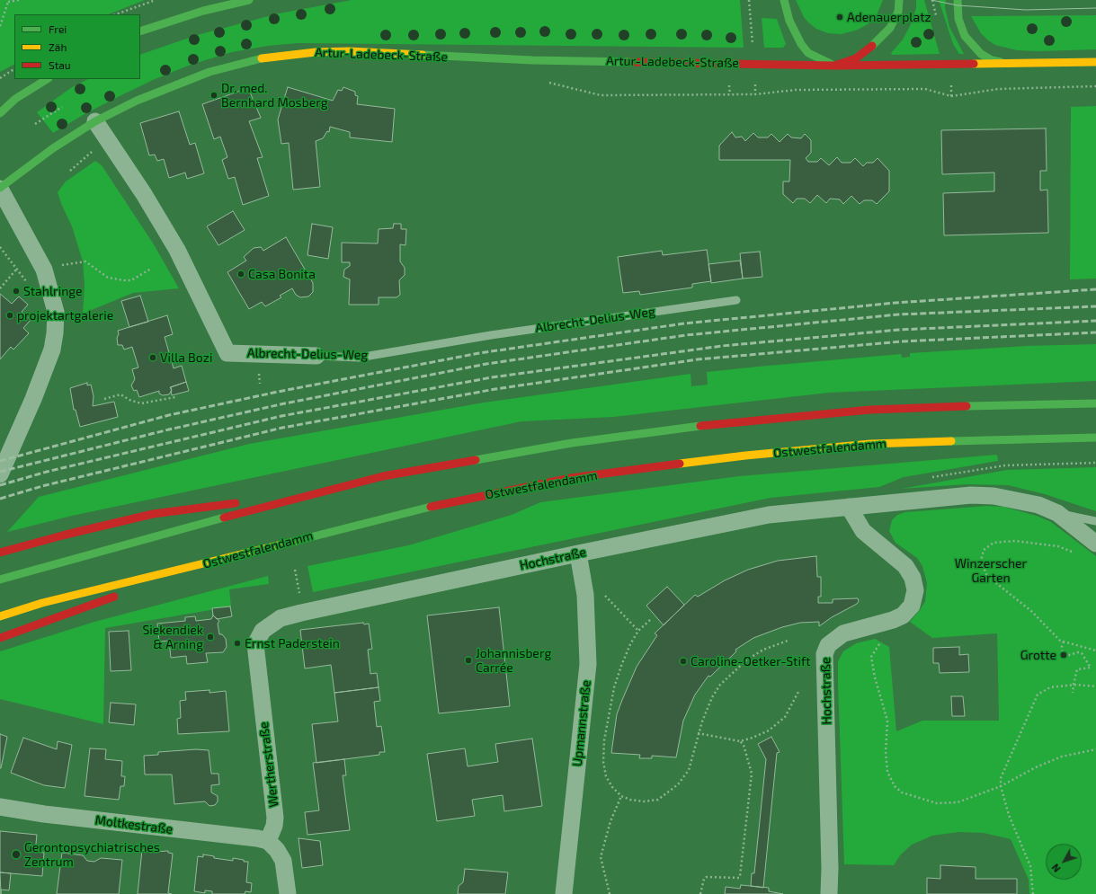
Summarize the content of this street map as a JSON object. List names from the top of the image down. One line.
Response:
{"streets":{"main road":["Artur-Ladebeck-Straße","Ostwestfalendamm"],"street":["Albrecht-Delius-Weg","Hochstraße","Upmannstraße","Wertherstraße","Moltkestraße"]},"crossings":[["Artur-Ladebeck-Straße","Albrecht-Delius-Weg"],["Hochstraße","Upmannstraße"],["Hochstraße","Wertherstraße"],["Wertherstraße","Moltkestraße"]],"parks":["Winzerscher Garten"],"places":["Adenauerplatz","Dr. med. Bernhard Mosberg","Casa Bonita","Stahlringe","projektartgalerie","Villa Bozi","Siekendiek & Arning","Ernst Paderstein","Grotte","Johannisberg Carrée","Caroline-Oetker-Stift","Gerontopsychiatrisches Zentrum"],"legend":["Frei","Zäh","Stau"],"north":"bottom left"}
